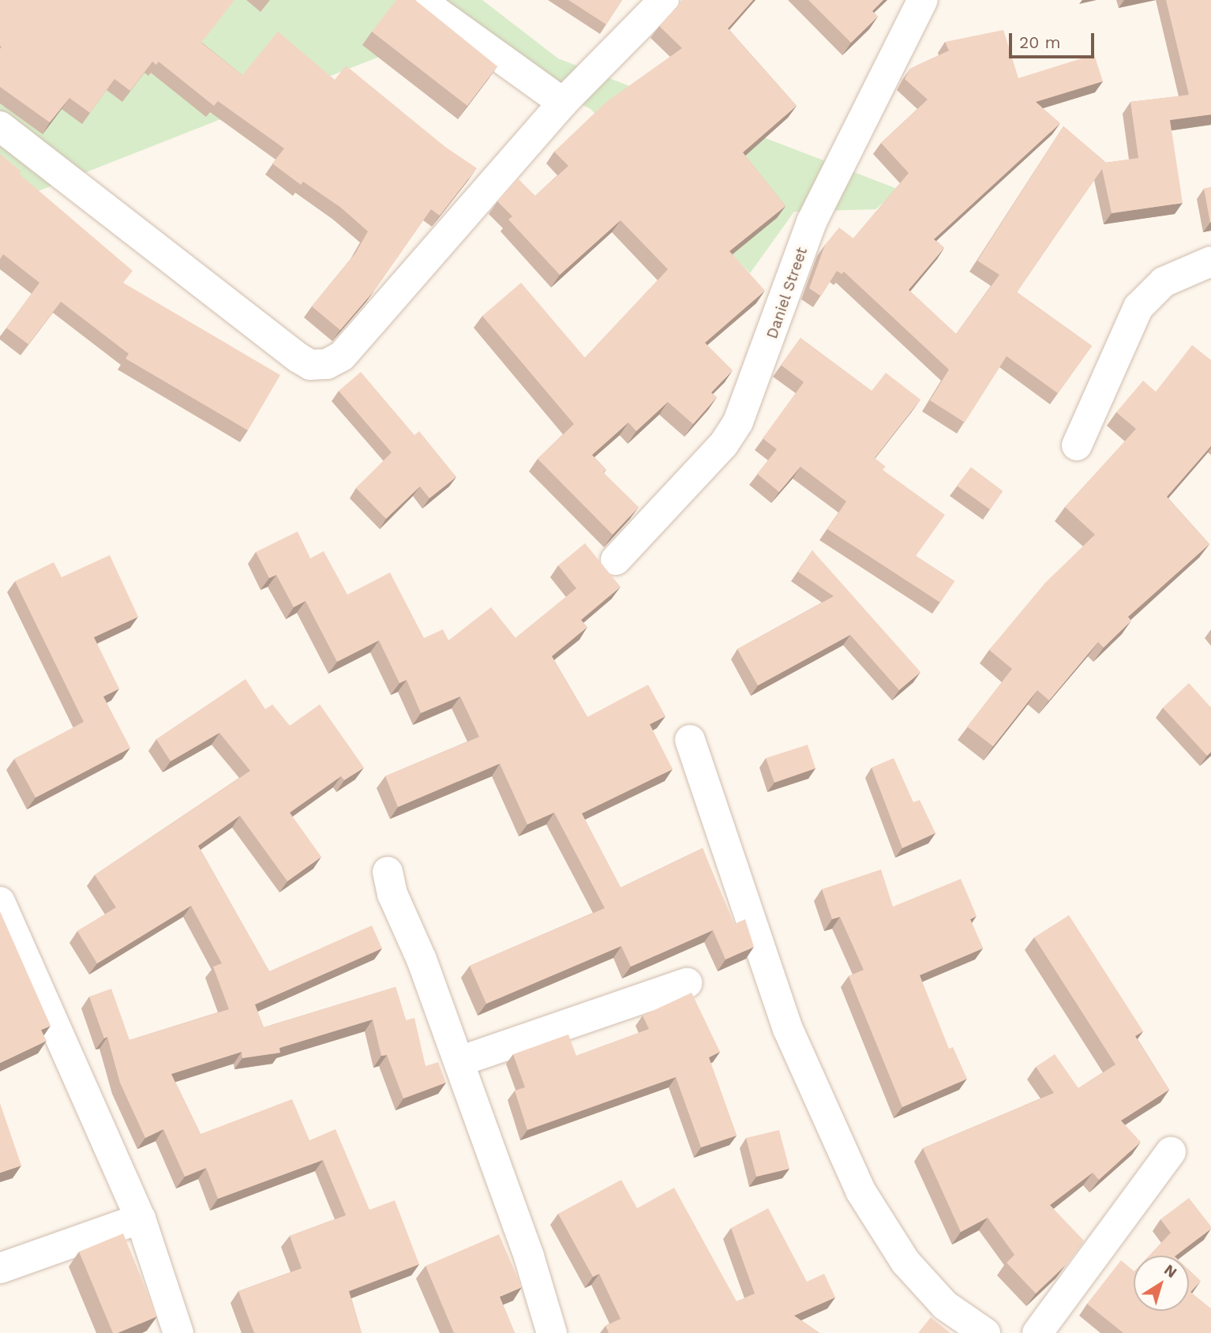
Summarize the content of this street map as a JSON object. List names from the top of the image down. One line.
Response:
{"streets":{"street":["Daniel Street"]},"scale_bar":"20 m","north":"top right"}
